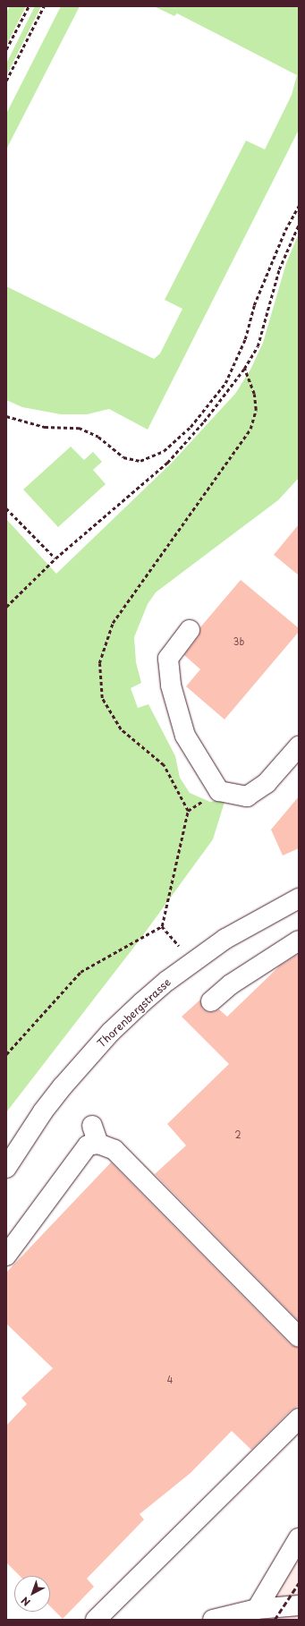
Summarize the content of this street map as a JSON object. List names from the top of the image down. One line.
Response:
{"streets":{"main road":["Thorenbergstrasse"]},"house_numbers":["3b","2","4"],"north":"bottom left"}
